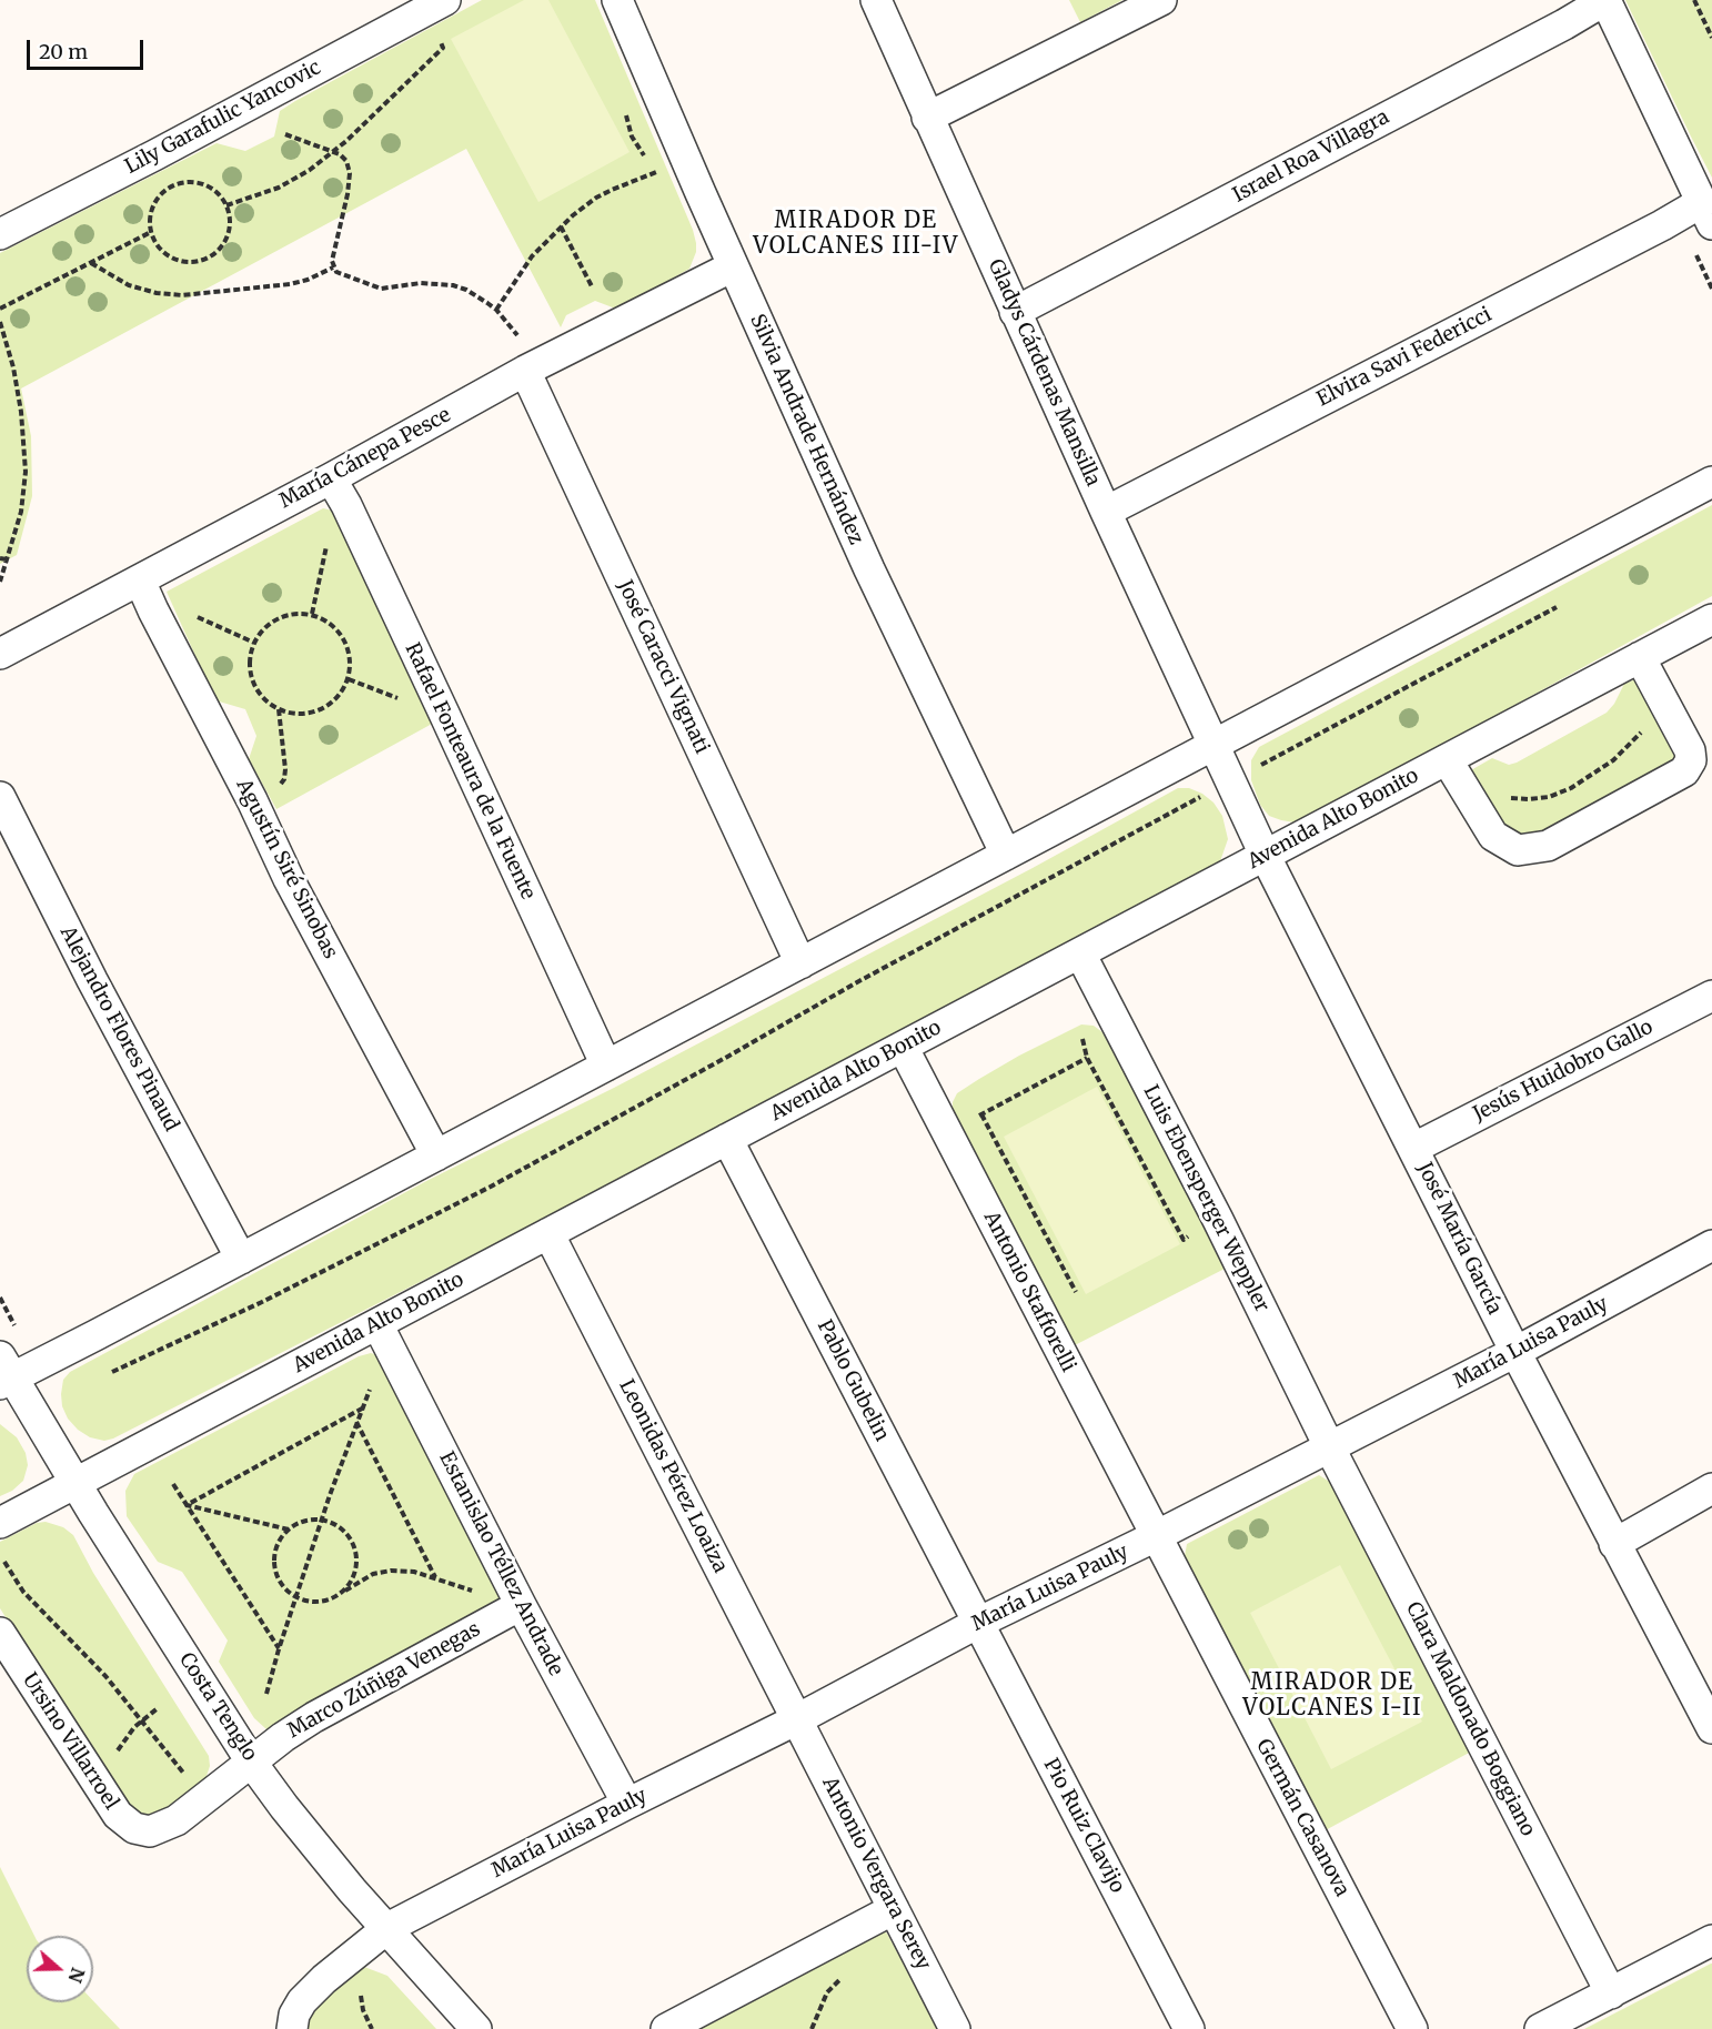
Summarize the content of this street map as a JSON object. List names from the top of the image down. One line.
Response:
{"streets":{"street":["Lily Garafulic Yancovic","Israel Roa Villagra","Elvira Savi Federicci","Gladys Cárdenas Mansilla","Silvia Andrade Hernández","María Cánepa Pesce","José Caracci Vignati","Rafael Fonteaura de la Fuente","Avenida Alto Bonito","Agustín Siré Sinobas","Alejandro Flores Pinaud","Jesús Huidobro Gallo","Luis Ebensperger Weppler","José María García","Antonio Stafforelli","María Luisa Pauly","Pablo Gubelin","Leonidas Pérez Loaiza","Estanislao Téllez Andrade","Marco Zúñiga Venegas","Costa Tenglo","Clara Maldonado Boggiano","Ursino Villarroel","Germán Casanova","Pio Ruiz Clavijo","Antonio Vergara Serey"]},"crossings":[["Israel Roa Villagra","Gladys Cárdenas Mansilla"],["Elvira Savi Federicci","Gladys Cárdenas Mansilla"],["Gladys Cárdenas Mansilla","José María García"],["Silvia Andrade Hernández","María Cánepa Pesce"],["María Cánepa Pesce","José Caracci Vignati"],["María Cánepa Pesce","Rafael Fonteaura de la Fuente"],["María Cánepa Pesce","Agustín Siré Sinobas"],["Avenida Alto Bonito","Luis Ebensperger Weppler"],["Avenida Alto Bonito","José María García"],["Avenida Alto Bonito","Antonio Stafforelli"],["Avenida Alto Bonito","Pablo Gubelin"],["Avenida Alto Bonito","Leonidas Pérez Loaiza"],["Avenida Alto Bonito","Estanislao Téllez Andrade"],["Avenida Alto Bonito","Costa Tenglo"],["Jesús Huidobro Gallo","José María García"],["Luis Ebensperger Weppler","María Luisa Pauly"],["Luis Ebensperger Weppler","Clara Maldonado Boggiano"],["José María García","María Luisa Pauly"],["Antonio Stafforelli","María Luisa Pauly"],["Antonio Stafforelli","Germán Casanova"],["María Luisa Pauly","Pablo Gubelin"],["María Luisa Pauly","Leonidas Pérez Loaiza"],["María Luisa Pauly","Estanislao Téllez Andrade"],["María Luisa Pauly","Costa Tenglo"],["María Luisa Pauly","Clara Maldonado Boggiano"],["María Luisa Pauly","Germán Casanova"],["María Luisa Pauly","Pio Ruiz Clavijo"],["María Luisa Pauly","Antonio Vergara Serey"],["Pablo Gubelin","Pio Ruiz Clavijo"],["Leonidas Pérez Loaiza","Antonio Vergara Serey"],["Estanislao Téllez Andrade","Marco Zúñiga Venegas"],["Marco Zúñiga Venegas","Costa Tenglo"],["Marco Zúñiga Venegas","Ursino Villarroel"],["Costa Tenglo","Ursino Villarroel"]],"districts":["MIRADOR DE VOLCANES III-IV","MIRADOR DE VOLCANES I-II"],"scale_bar":"20 m","north":"right"}
